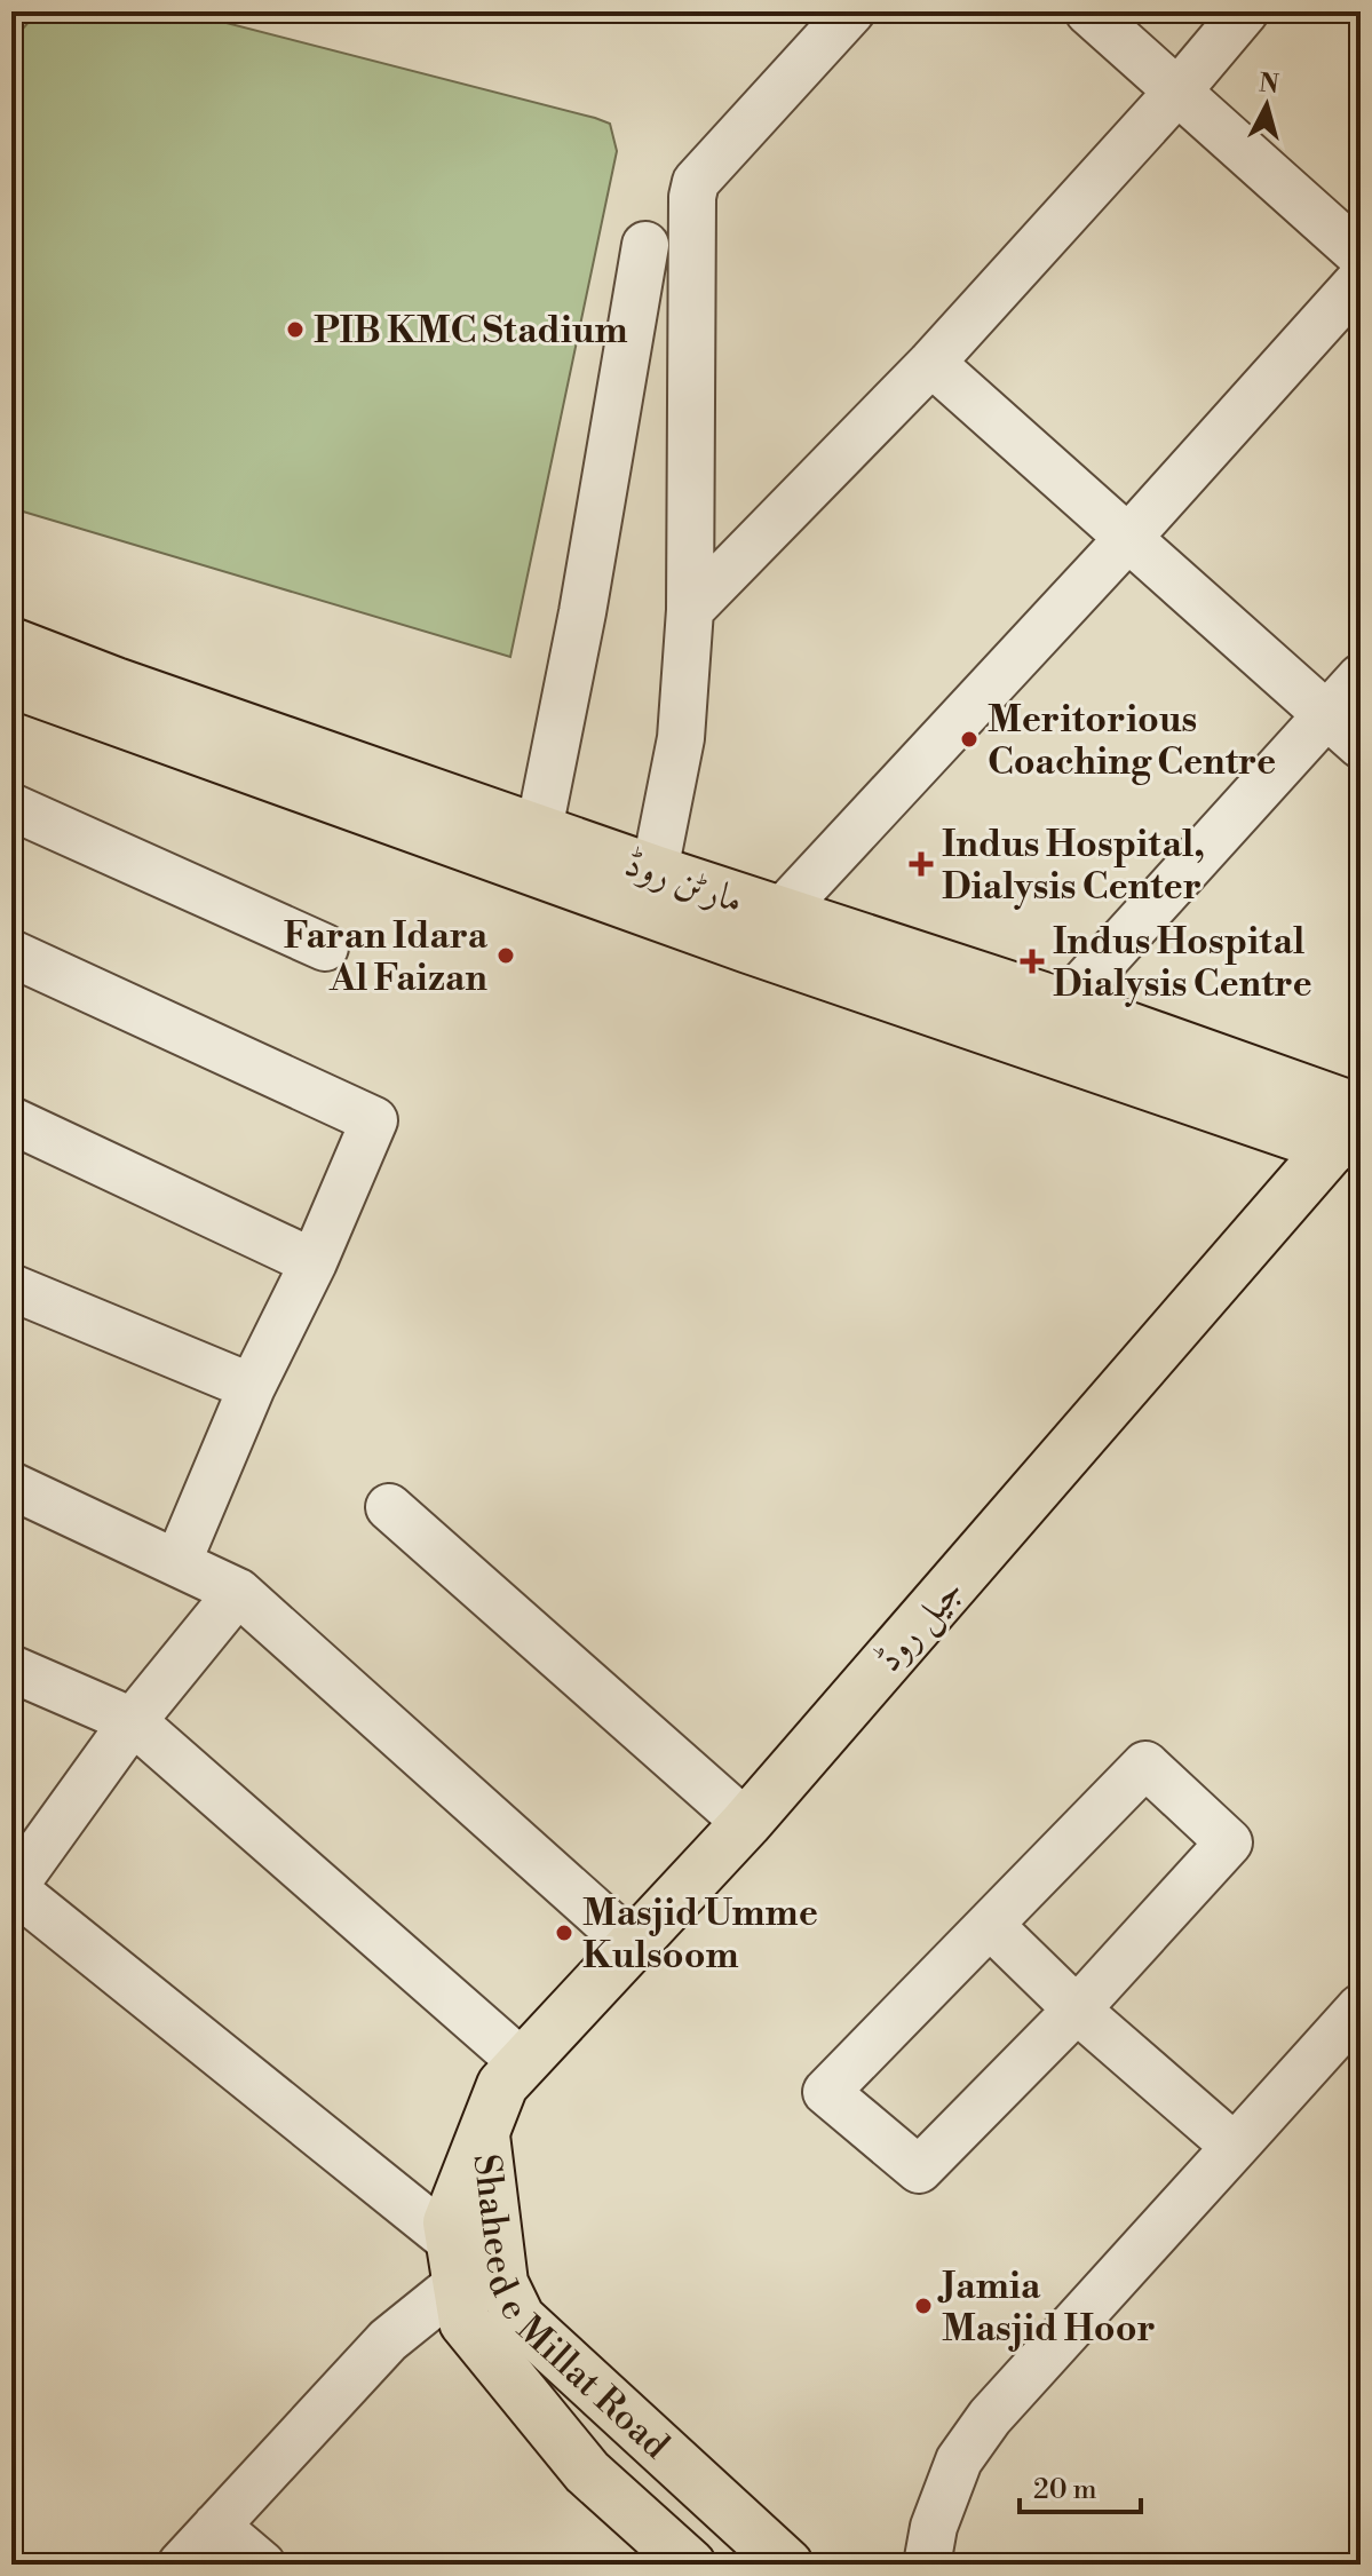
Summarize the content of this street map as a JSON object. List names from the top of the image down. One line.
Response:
{"streets":{"main road":["مارٹن روڈ","جیل روڈ","Shaheed e Millat Road"]},"crossings":[["مارٹن روڈ","جیل روڈ"],["جیل روڈ","Shaheed e Millat Road"]],"places":{"other":["PIB KMC Stadium","Meritorious Coaching Centre","Faran Idara Al Faizan","Masjid Umme Kulsoom","Jamia Masjid Hoor"],"health":["Indus Hospital, Dialysis Center","Indus Hospital Dialysis Centre"]},"scale_bar":"20 m","north":"top"}
